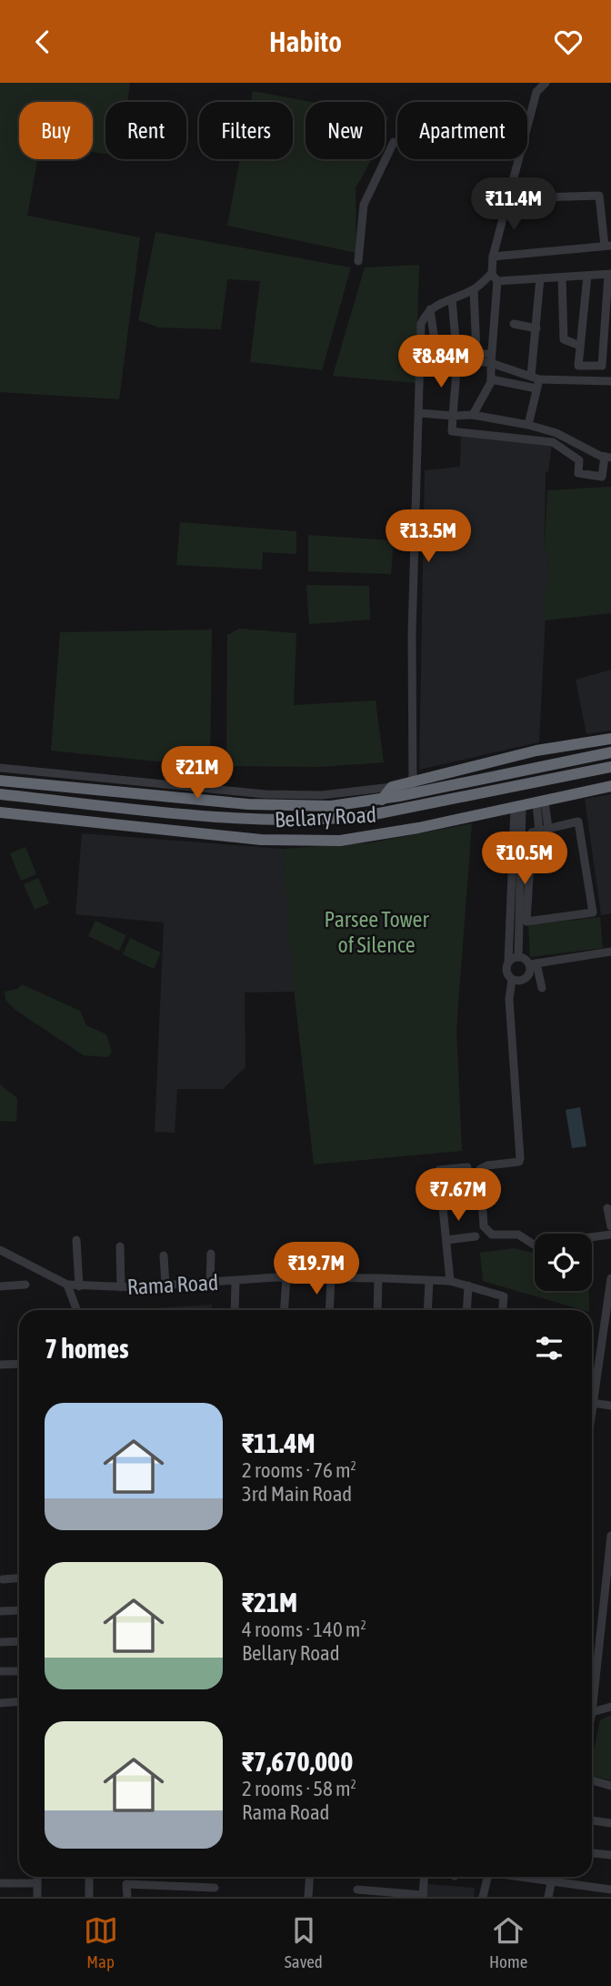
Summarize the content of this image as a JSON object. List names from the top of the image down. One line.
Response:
{"streets":{"highway":["Bellary Road"],"street":["Rama Road"]},"parks":["Parsee Tower of Silence"],"page":{"header":"Habito","chip":["Buy","Rent","Filters","New","Apartment"],"price":["₹11.4M","₹8.84M","₹13.5M","₹21M","₹10.5M","₹7.67M","₹19.7M"],"heading":"7 homes","list":[{"name":"₹11.4M","note":"2 rooms · 76 m² · 3rd Main Road"},{"name":"₹21M","note":"4 rooms · 140 m² · Bellary Road"},{"name":"₹7,670,000","note":"2 rooms · 58 m² · Rama Road"}],"tabs":["Map","Saved","Home"]}}
